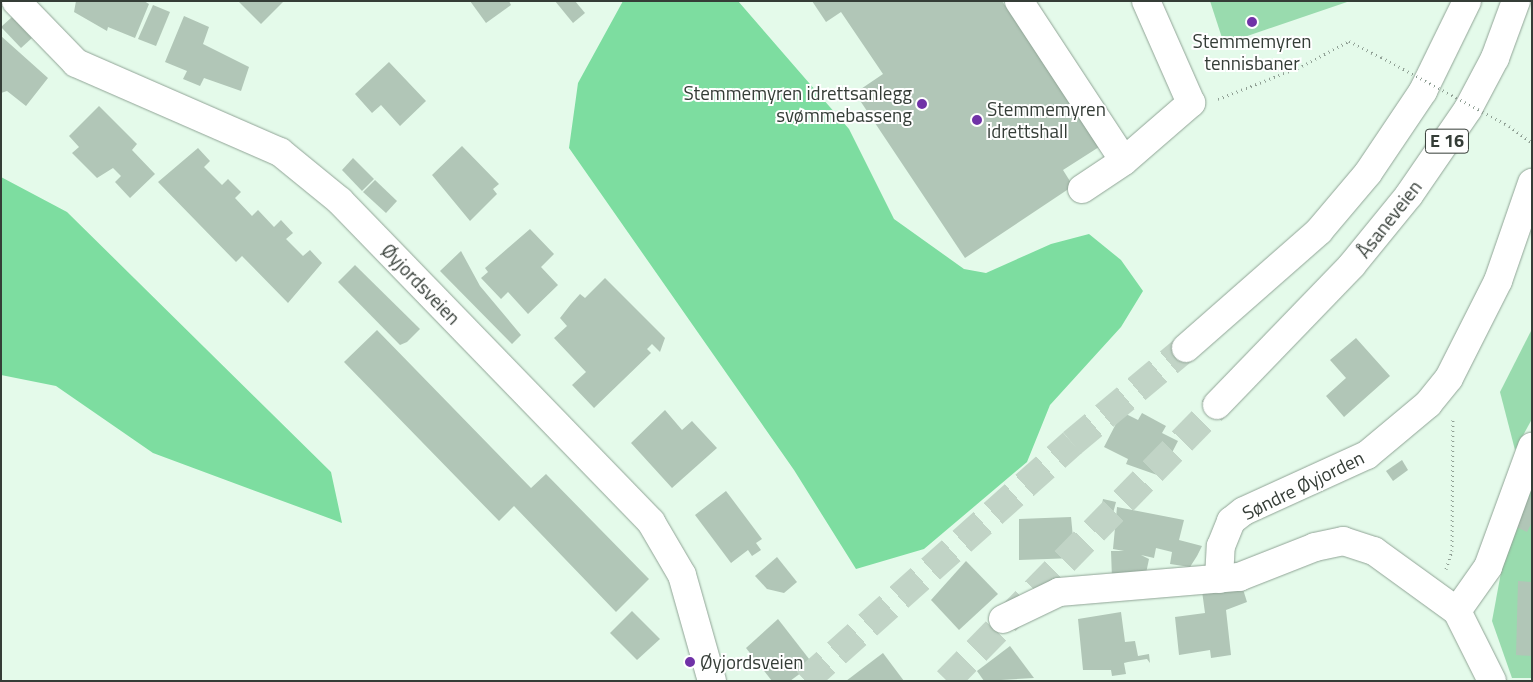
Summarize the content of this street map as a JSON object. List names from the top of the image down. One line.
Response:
{"streets":{"main road":["E 16","Åsaneveien","Øyjordsveien","Søndre Øyjorden"]},"places":["Stemmemyren tennisbaner","Stemmemyren idrettsanlegg svømmebasseng","Stemmemyren idrettshall","Øyjordsveien"]}
